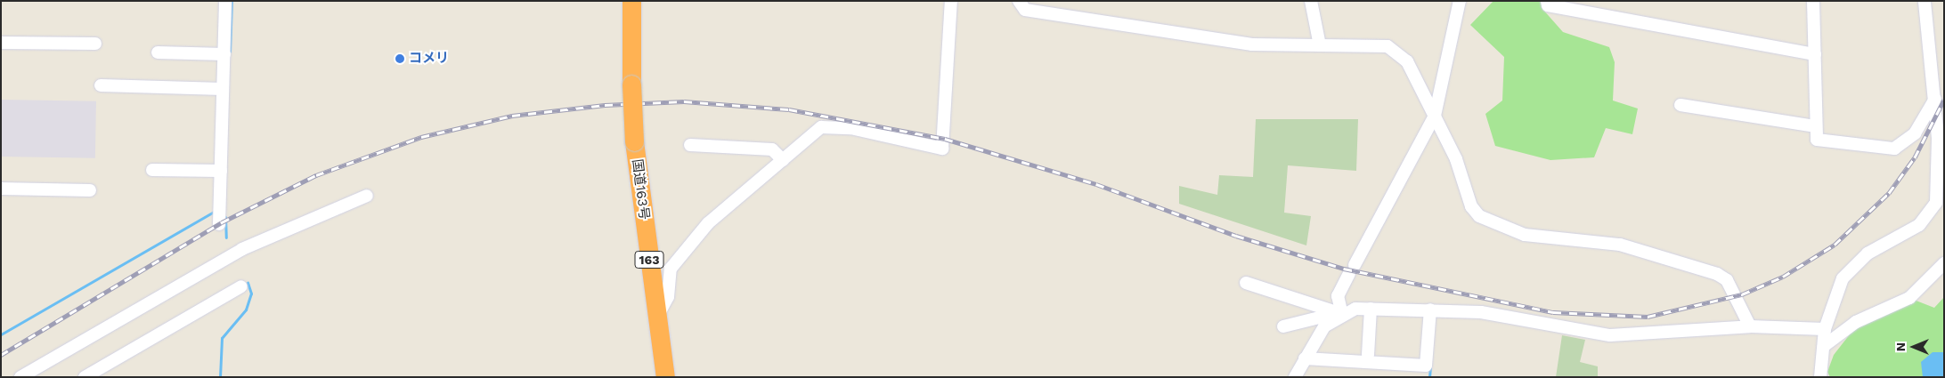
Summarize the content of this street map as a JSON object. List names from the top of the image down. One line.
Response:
{"streets":{"highway":["国道163号","163"]},"places":["コメリ"],"north":"left"}
